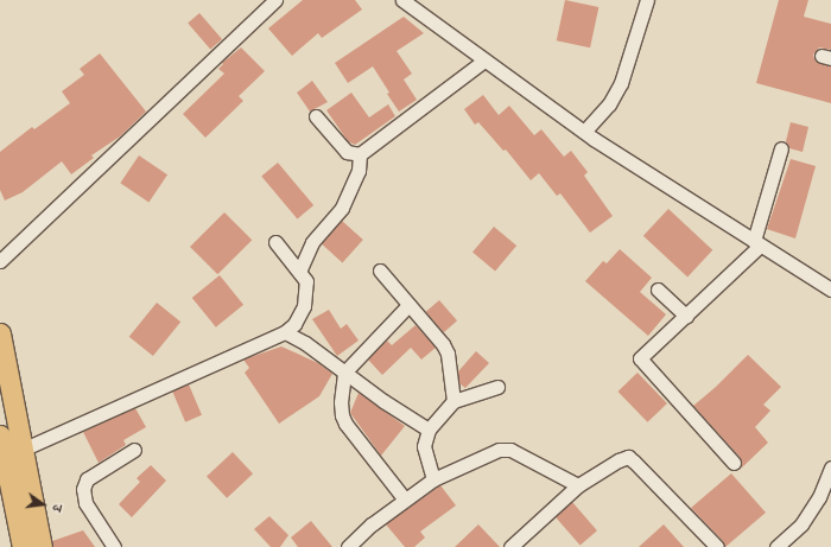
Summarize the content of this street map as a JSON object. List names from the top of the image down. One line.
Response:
{"north":"right"}
